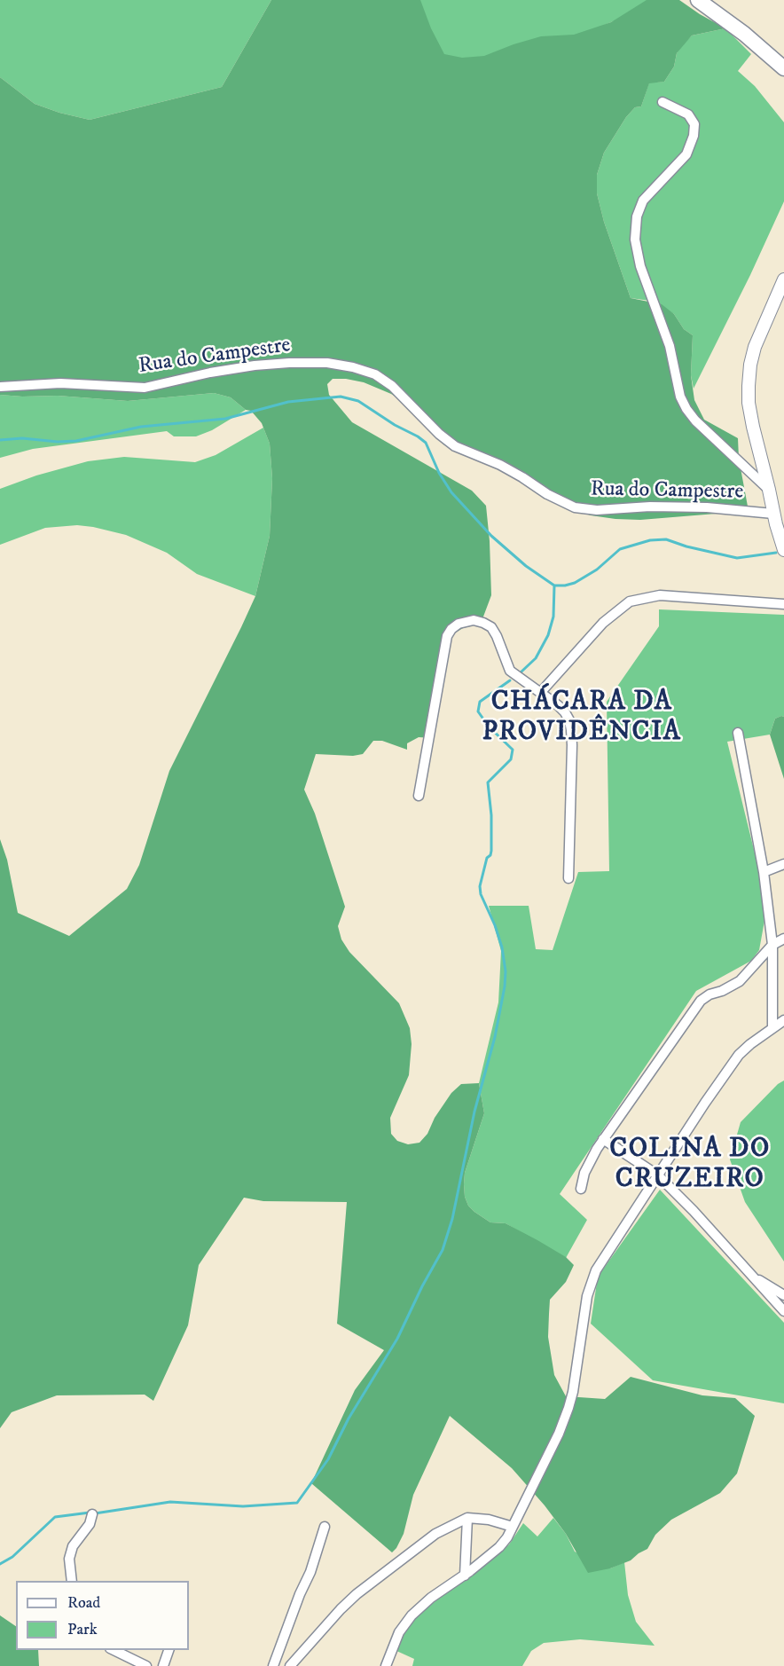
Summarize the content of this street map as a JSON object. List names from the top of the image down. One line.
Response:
{"streets":{"street":["Rua do Campestre"]},"districts":["CHÁCARA DA PROVIDÊNCIA","COLINA DO CRUZEIRO"],"legend":["Road","Park"]}
